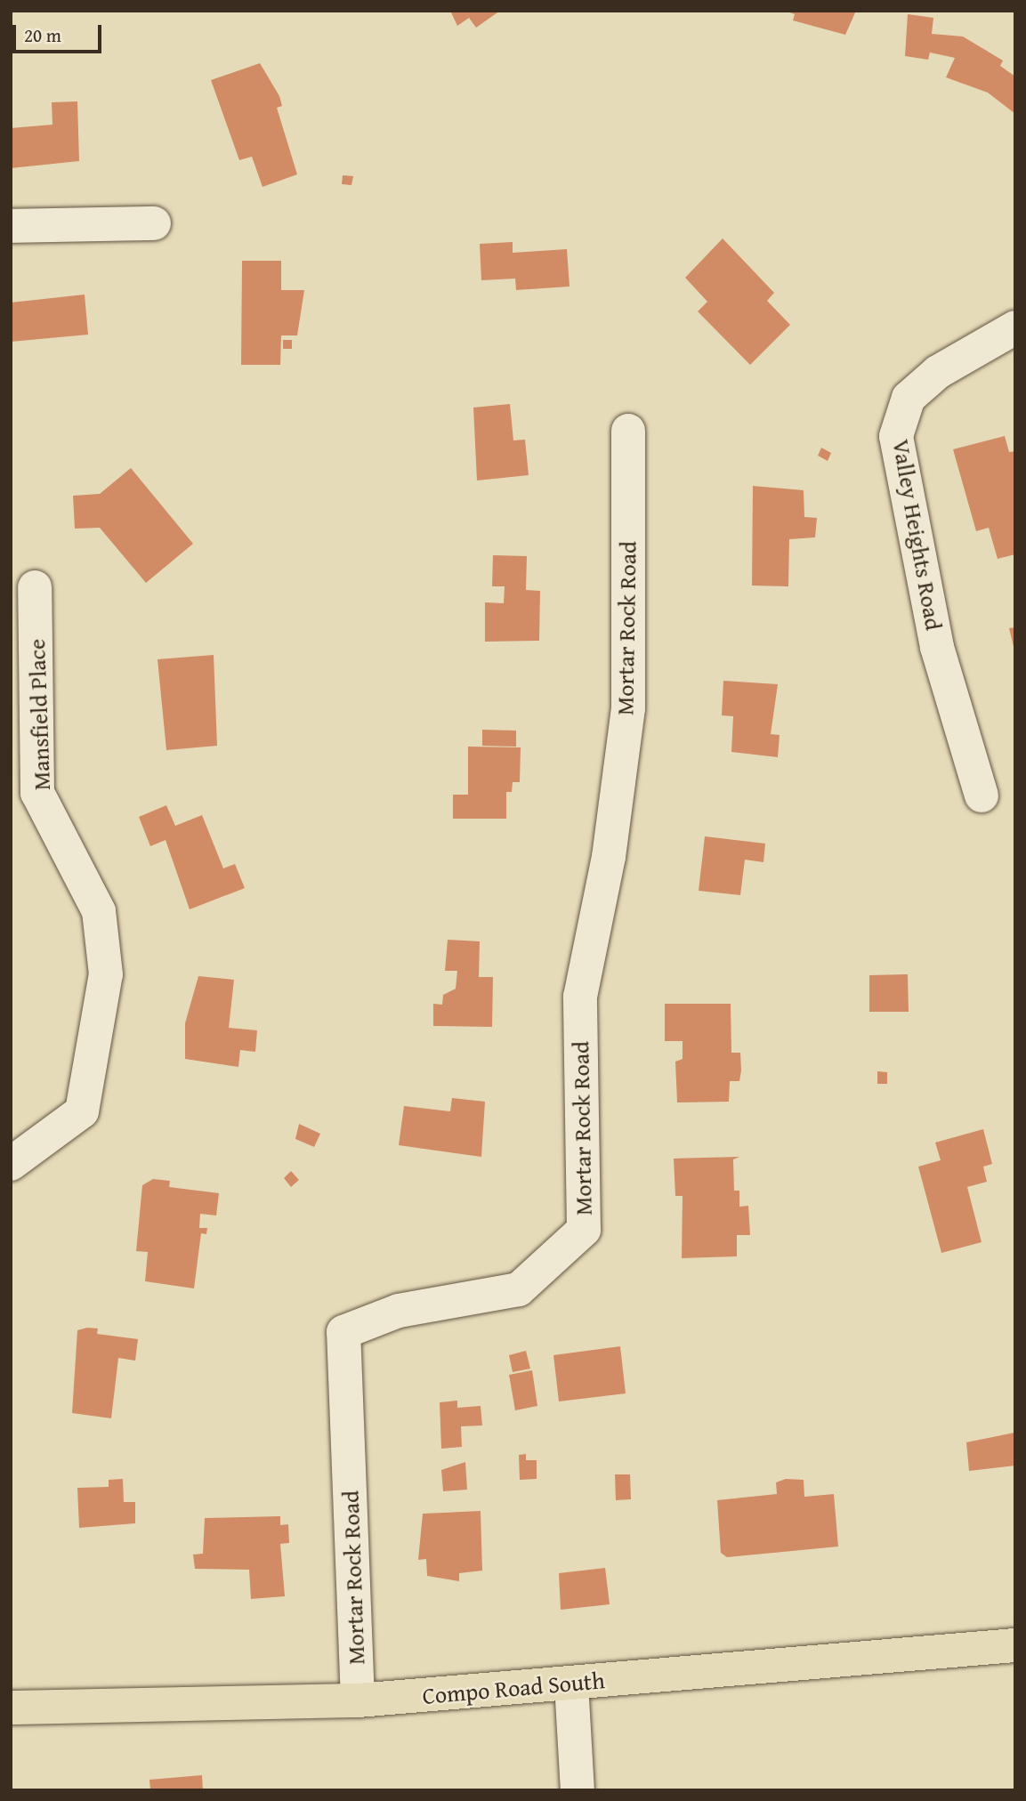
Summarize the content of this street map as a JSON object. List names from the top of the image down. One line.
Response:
{"streets":{"main road":["Compo Road South"],"street":["Valley Heights Road","Mortar Rock Road","Mansfield Place"]},"crossings":[["Mortar Rock Road","Compo Road South"]],"scale_bar":"20 m"}
